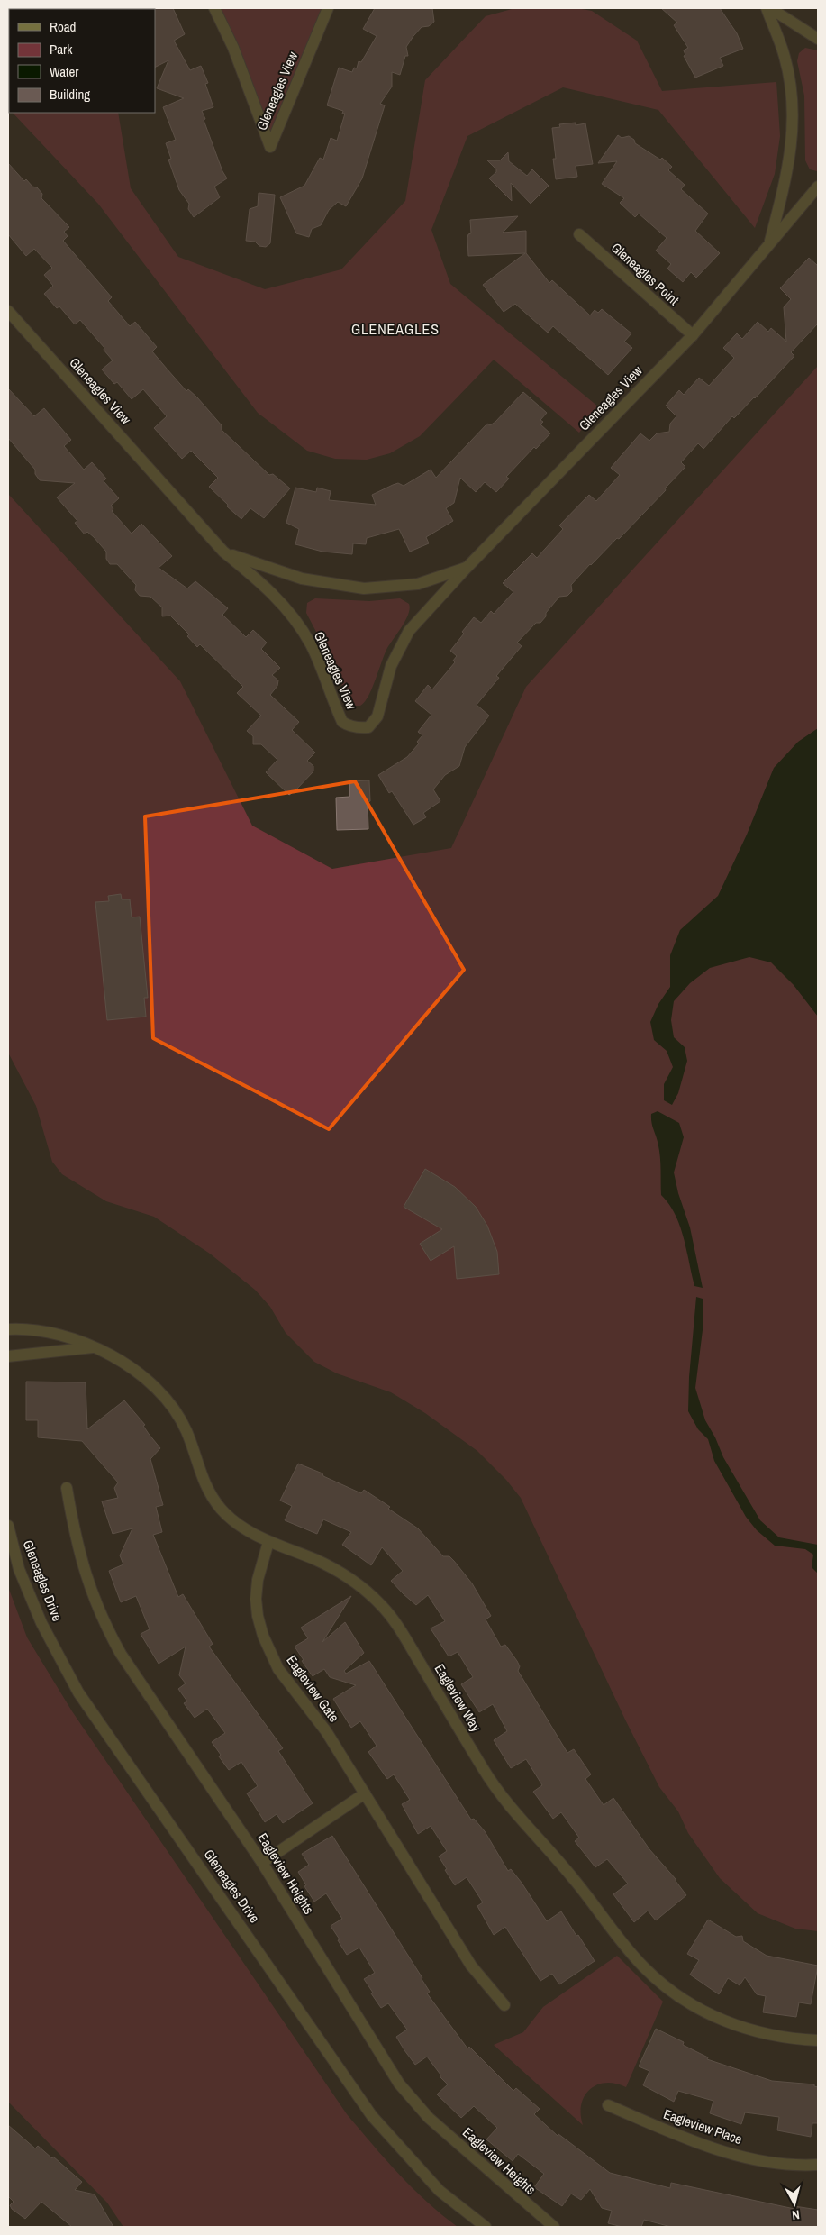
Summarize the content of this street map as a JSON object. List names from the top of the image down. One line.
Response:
{"streets":{"street":["Gleneagles View","Gleneagles Point","Gleneagles Drive","Eagleview Gate","Eagleview Way","Eagleview Heights","Eagleview Place"]},"crossings":[["Gleneagles View","Gleneagles Point"],["Eagleview Gate","Eagleview Way"]],"districts":["GLENEAGLES"],"legend":["Road","Park","Water","Building"],"north":"bottom"}
